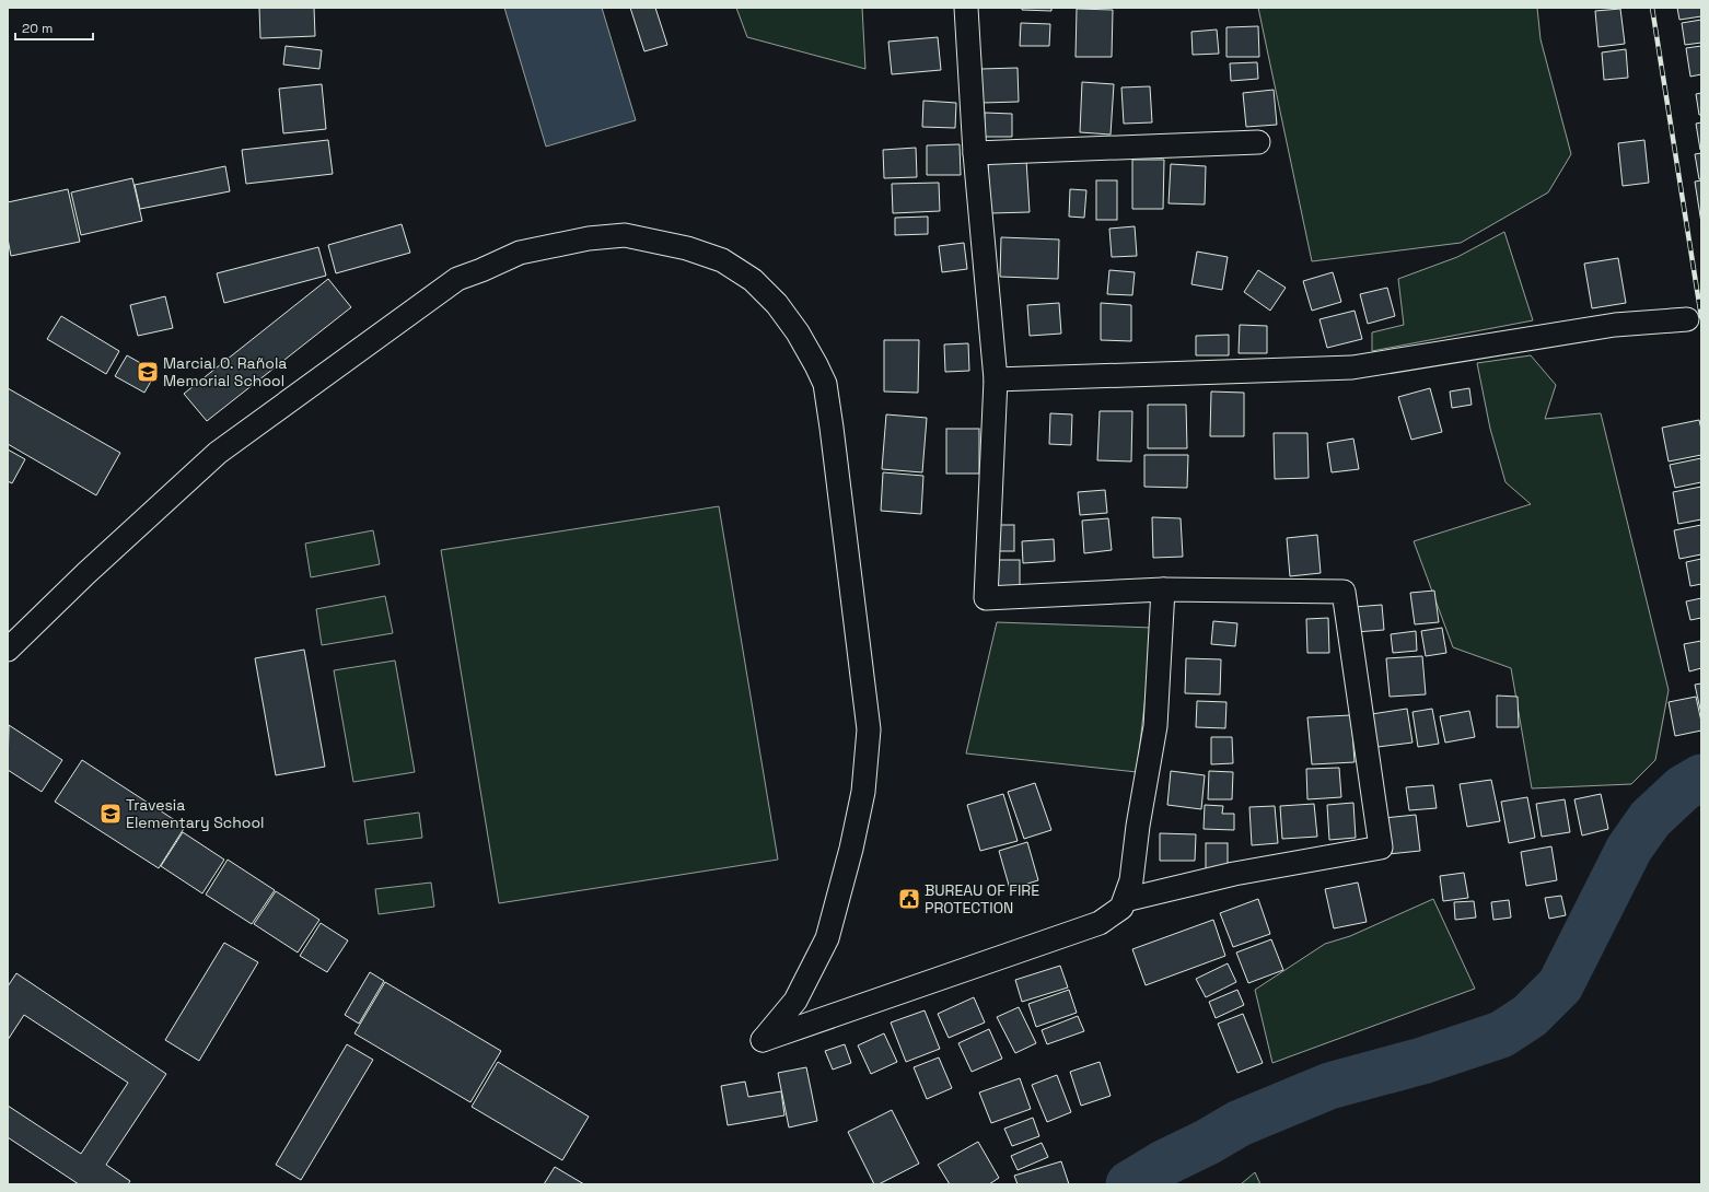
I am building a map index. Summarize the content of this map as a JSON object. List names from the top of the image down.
{
  "places": {
    "school or university": ["Marcial O. Rañola Memorial School", "Travesia Elementary School"],
    "public building": ["BUREAU OF FIRE PROTECTION"]
  },
  "scale_bar": "20 m"
}
